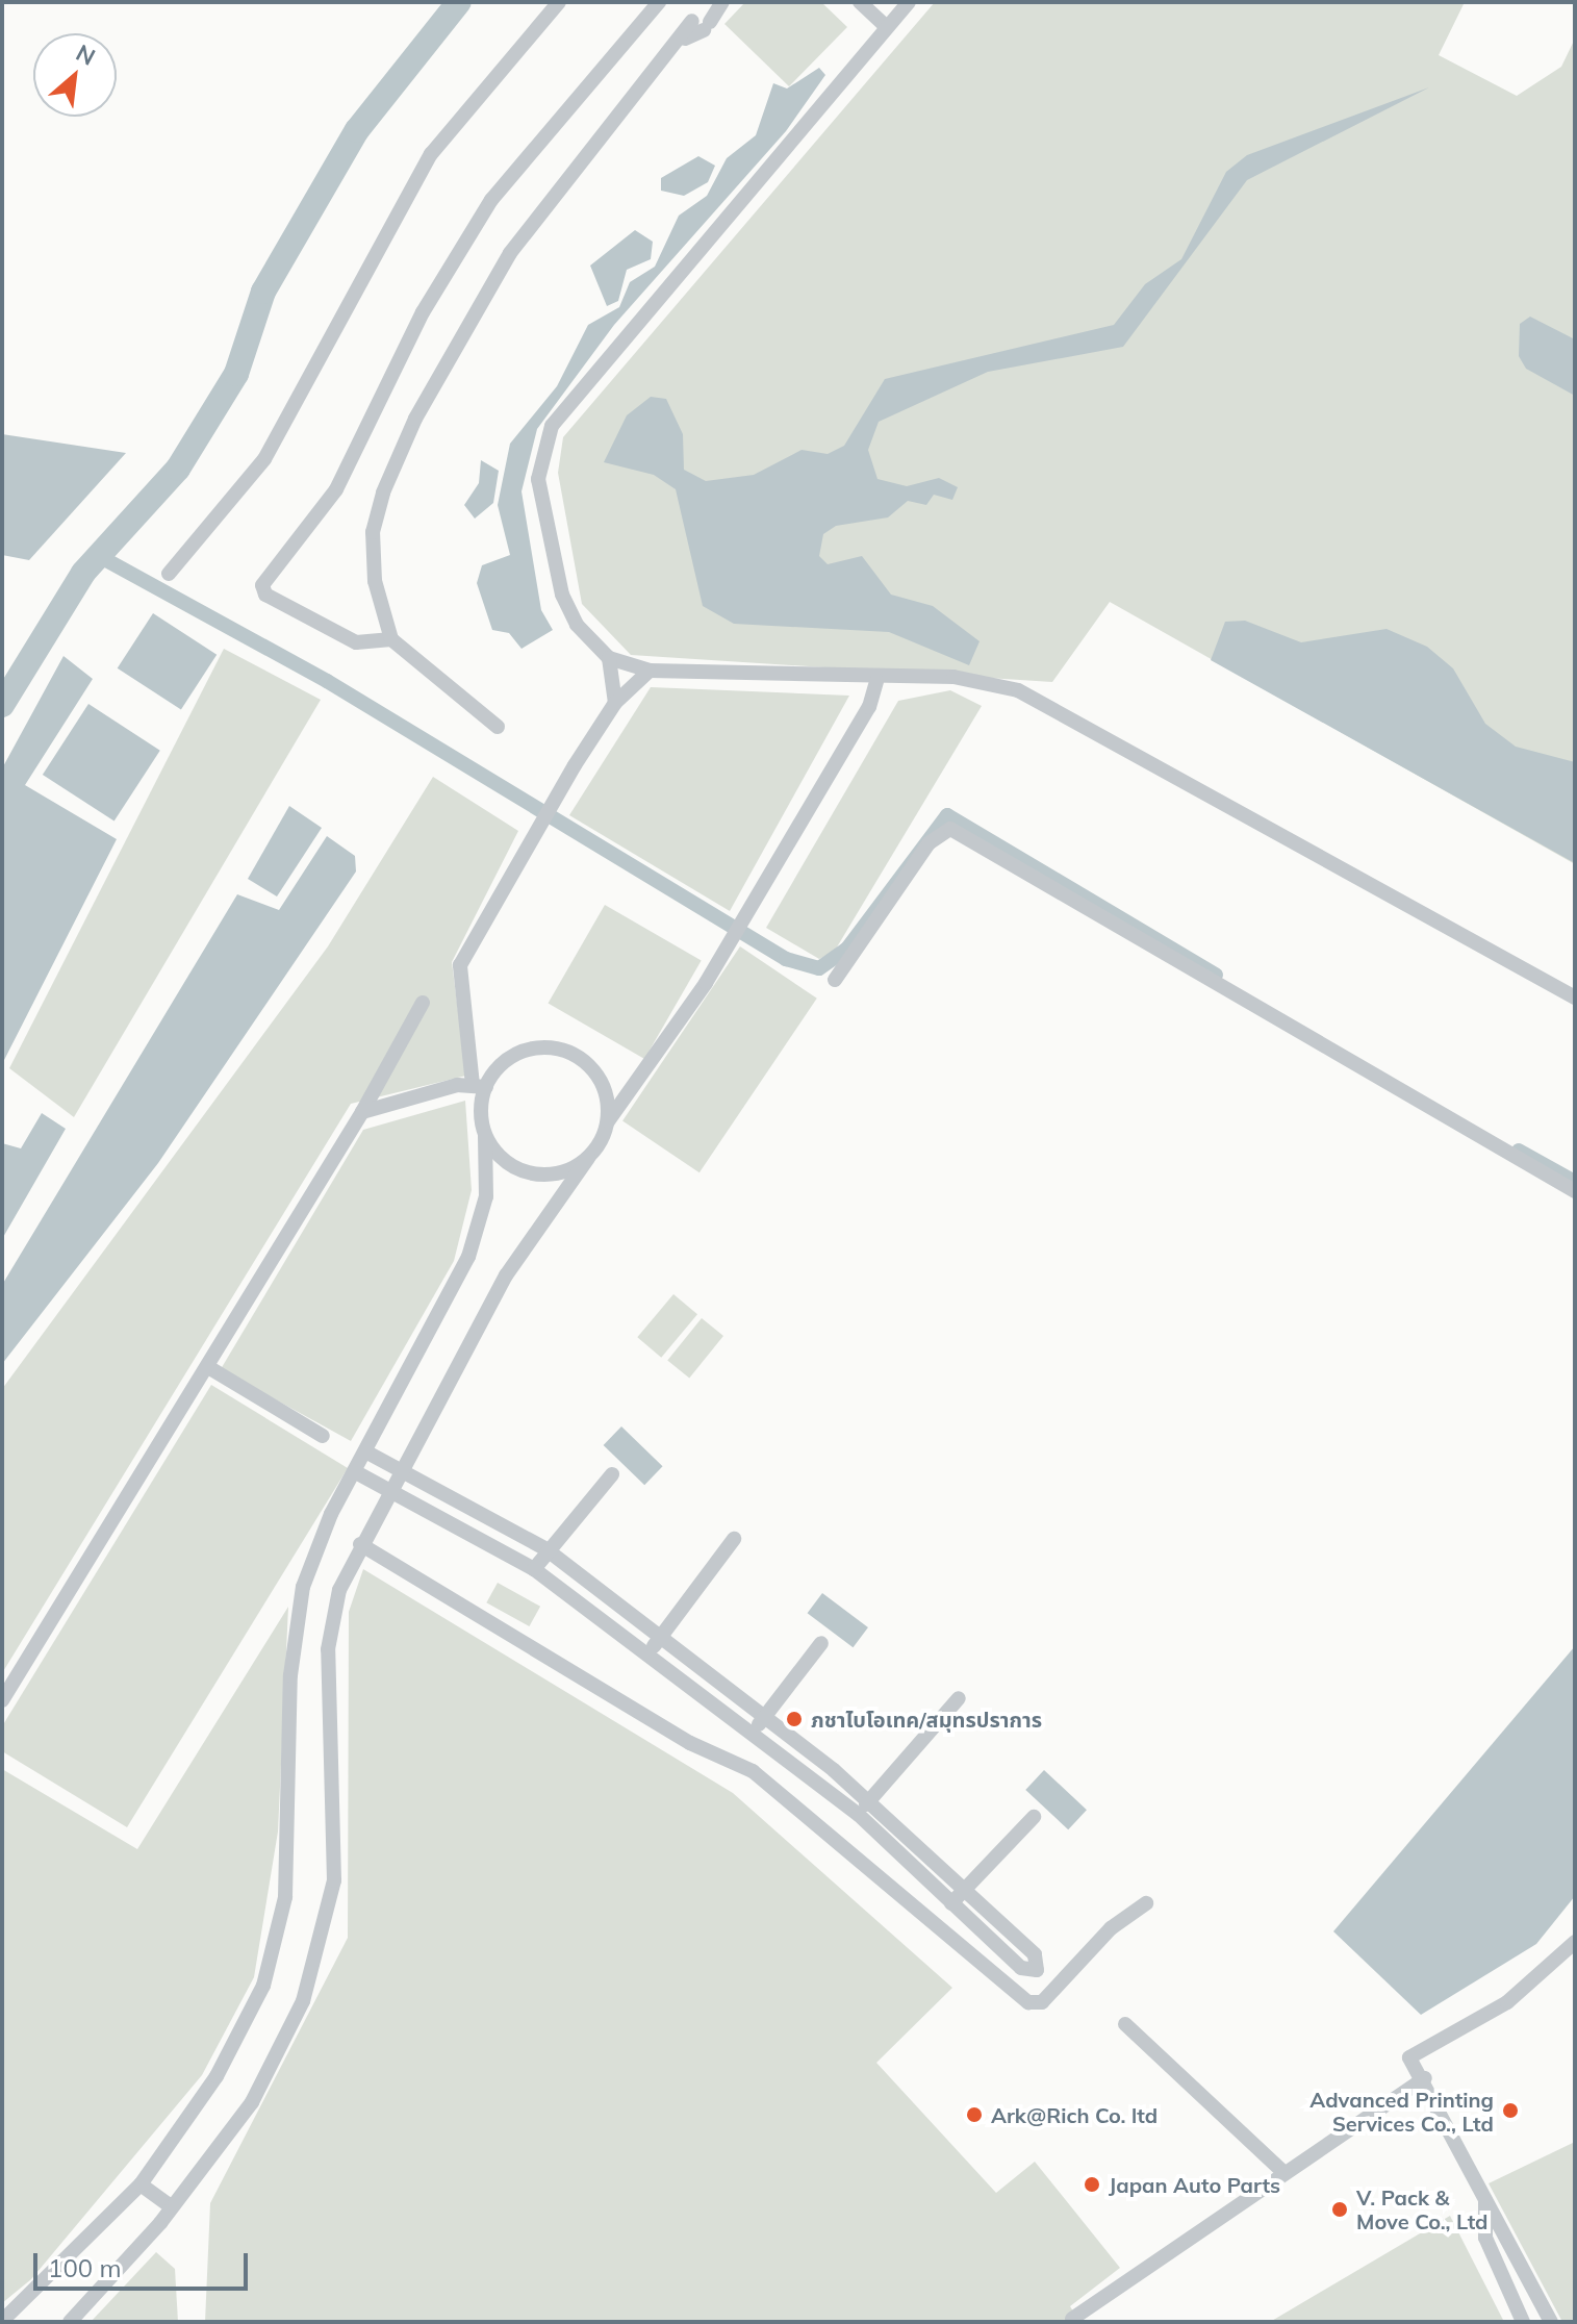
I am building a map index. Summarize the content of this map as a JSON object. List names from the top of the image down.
{
  "places": [
    "ภชาไบโอเทค/สมุทรปราการ",
    "Advanced Printing Services Co., Ltd",
    "Ark@Rich Co. ltd",
    "Japan Auto Parts",
    "V. Pack & Move Co., Ltd"
  ],
  "scale_bar": "100 m",
  "north": "top right"
}
